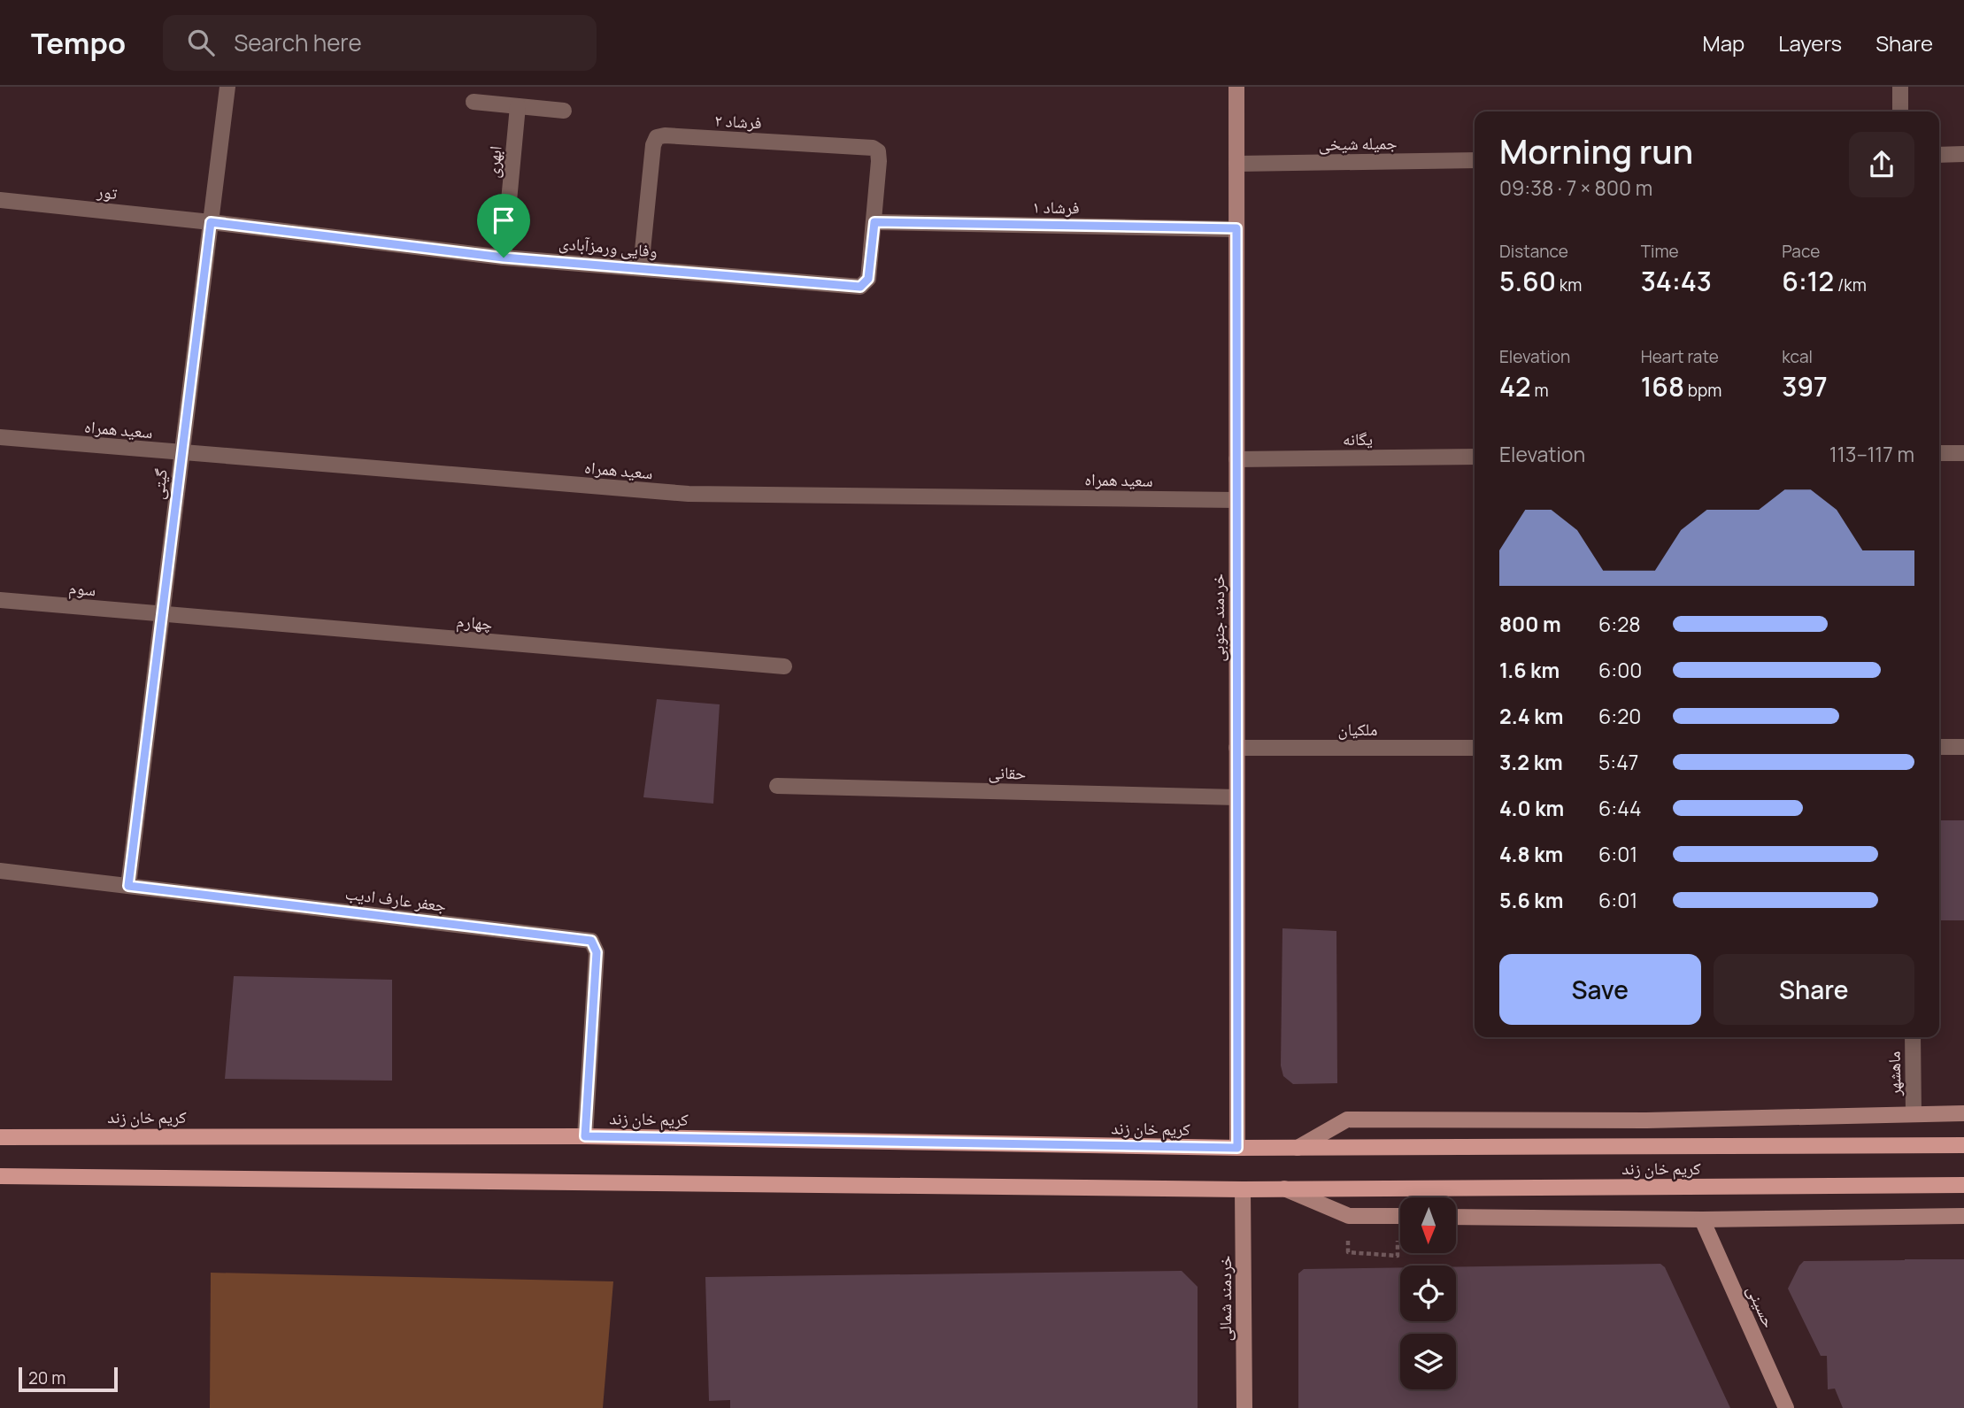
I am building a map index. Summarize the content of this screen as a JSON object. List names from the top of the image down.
{
  "streets": {
    "main road": ["کریم خان زند"],
    "street": [
      "فرشاد ۲",
      "جمیله شیخی",
      "ابهری",
      "تور",
      "فرشاد ۱",
      "وفایی ورمزآبادی",
      "سعید همراه",
      "یگانه",
      "گیتی",
      "سوم",
      "خردمند جنوبی",
      "چهارم",
      "ملکیان",
      "حقانی",
      "جعفر عارف ادیب",
      "ماهشهر",
      "خردمند شمالی",
      "حسینی"
    ]
  },
  "crossings": [
    ["فرشاد ۲", "فرشاد ۱"],
    ["فرشاد ۲", "وفایی ورمزآبادی"],
    ["جمیله شیخی", "خردمند جنوبی"],
    ["ابهری", "وفایی ورمزآبادی"],
    ["تور", "وفایی ورمزآبادی"],
    ["تور", "گیتی"],
    ["فرشاد ۱", "وفایی ورمزآبادی"],
    ["فرشاد ۱", "خردمند جنوبی"],
    ["وفایی ورمزآبادی", "گیتی"],
    ["سعید همراه", "گیتی"],
    ["سعید همراه", "خردمند جنوبی"],
    ["یگانه", "خردمند جنوبی"],
    ["گیتی", "سوم"],
    ["گیتی", "چهارم"],
    ["گیتی", "جعفر عارف ادیب"],
    ["سوم", "چهارم"],
    ["خردمند جنوبی", "ملکیان"],
    ["خردمند جنوبی", "حقانی"],
    ["خردمند جنوبی", "کریم خان زند"],
    ["جعفر عارف ادیب", "کریم خان زند"],
    ["ماهشهر", "کریم خان زند"],
    ["کریم خان زند", "خردمند شمالی"]
  ],
  "scale_bar": "20 m",
  "north": "bottom",
  "page": {
    "header": "Tempo",
    "search": "Search here",
    "nav": ["Map", "Layers", "Share"],
    "heading": ["Morning run", "09:38 · 7 × 800 m"],
    "stats": [
      ["Distance", "5.60 km"],
      ["Time", "34:43"],
      ["Pace", "6:12 /km"],
      ["Elevation", "42 m"],
      ["Heart rate", "168 bpm"],
      ["kcal", "397"]
    ],
    "chart": ["Elevation", "113–117 m"],
    "list": [
      {
        "name": "800 m",
        "note": "6:28"
      },
      {
        "name": "1.6 km",
        "note": "6:00"
      },
      {
        "name": "2.4 km",
        "note": "6:20"
      },
      {
        "name": "3.2 km",
        "note": "5:47"
      },
      {
        "name": "4.0 km",
        "note": "6:44"
      },
      {
        "name": "4.8 km",
        "note": "6:01"
      },
      {
        "name": "5.6 km",
        "note": "6:01"
      }
    ],
    "buttons": ["Save", "Share"],
    "scale": "20 m"
  }
}
